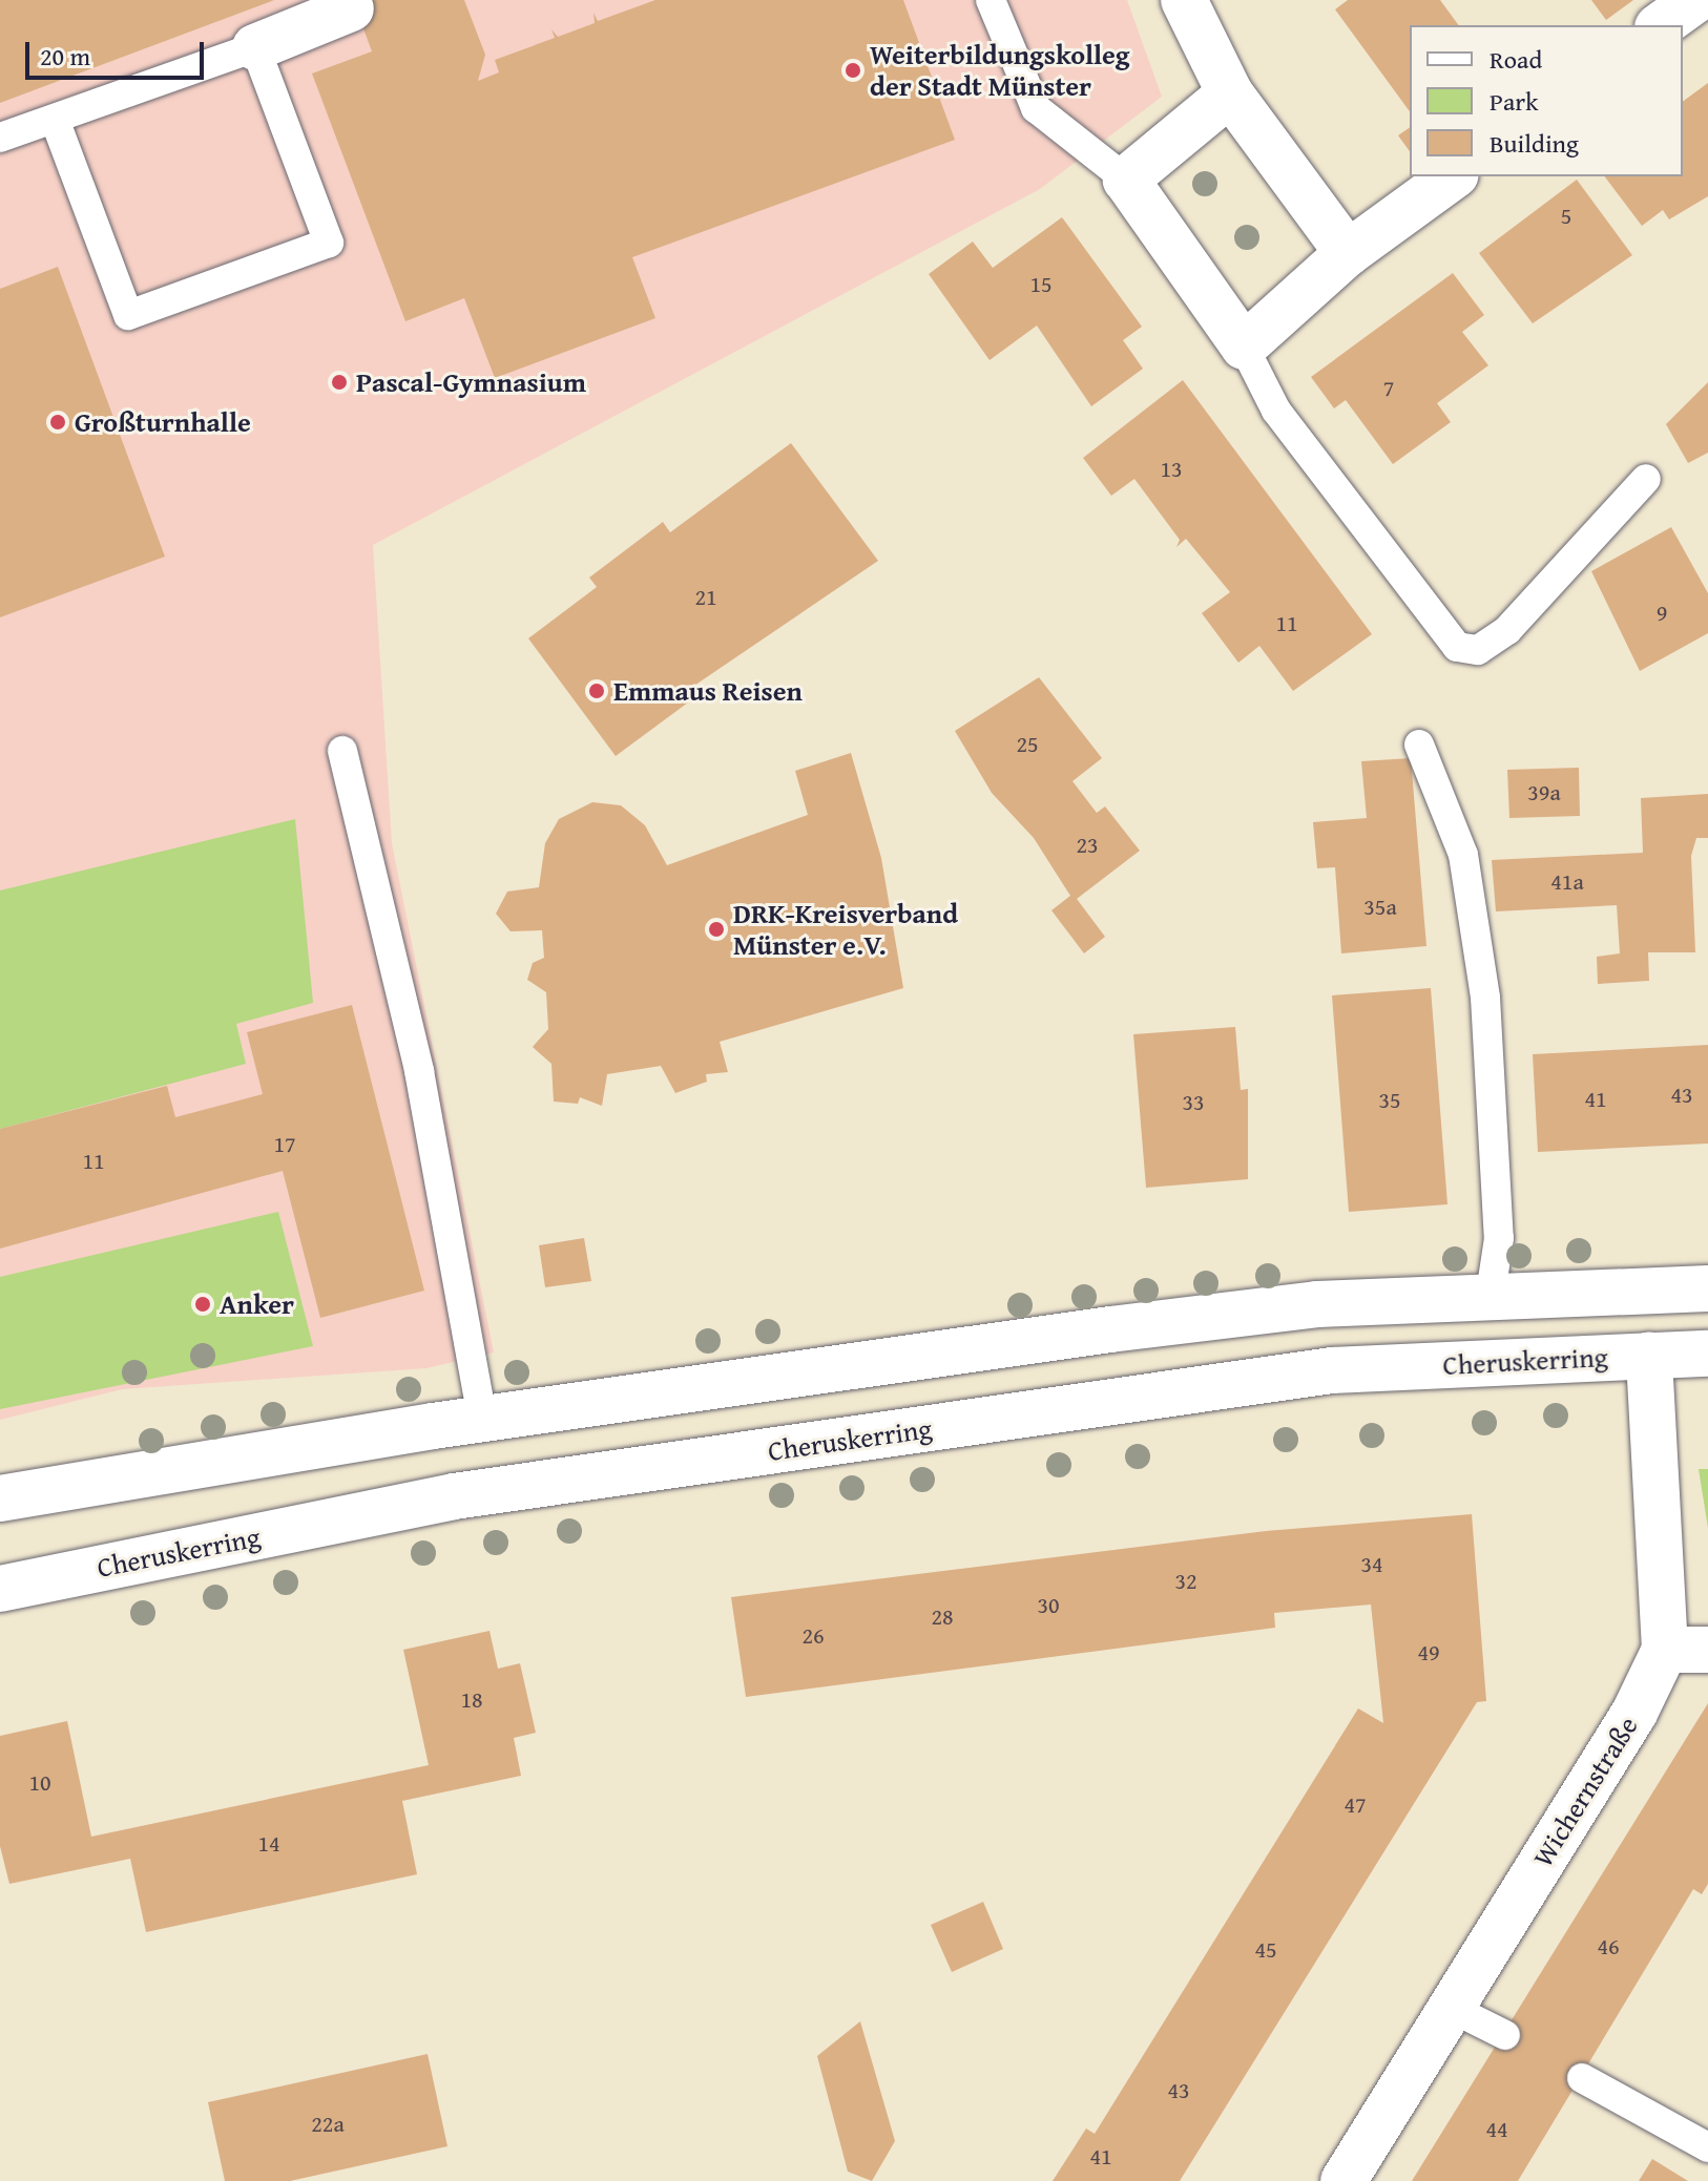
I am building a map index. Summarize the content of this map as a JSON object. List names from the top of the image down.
{
  "streets": {
    "main road": ["Cheruskerring", "Wichernstraße"]
  },
  "crossings": [
    ["Cheruskerring", "Wichernstraße"]
  ],
  "places": [
    "Weiterbildungskolleg der Stadt Münster",
    "Pascal-Gymnasium",
    "Großturnhalle",
    "Emmaus Reisen",
    "DRK-Kreisverband Münster e.V.",
    "Anker"
  ],
  "house_numbers": [
    "5",
    "15",
    "7",
    "13",
    "21",
    "9",
    "11",
    "25",
    "39a",
    "23",
    "41a",
    "35a",
    "43",
    "41",
    "35",
    "33",
    "17",
    "11",
    "34",
    "32",
    "30",
    "28",
    "26",
    "49",
    "18",
    "10",
    "47",
    "14",
    "46",
    "45",
    "43",
    "22a",
    "44",
    "41"
  ],
  "legend": ["Road", "Park", "Building"],
  "scale_bar": "20 m"
}
